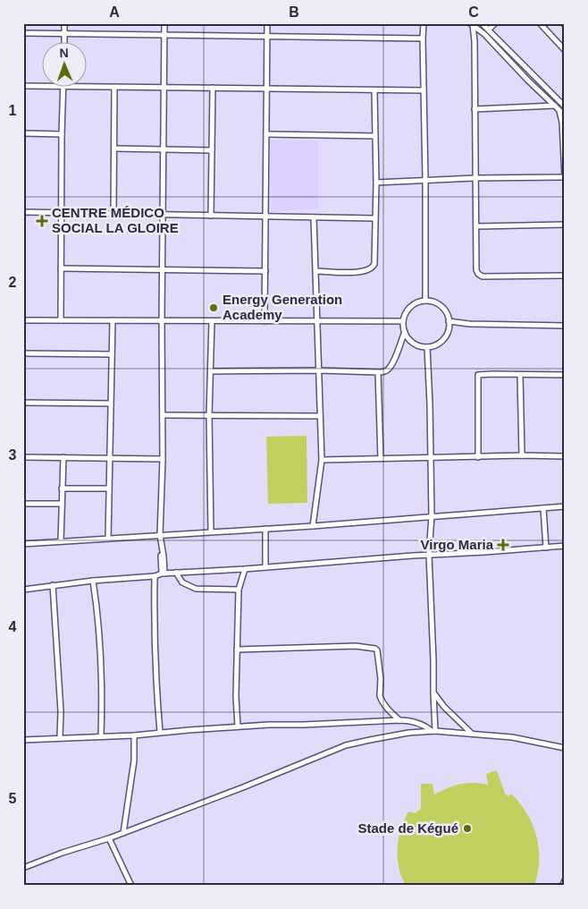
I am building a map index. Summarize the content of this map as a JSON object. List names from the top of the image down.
{
  "places": {
    "health": ["CENTRE MÉDICO SOCIAL LA GLOIRE", "Virgo Maria"],
    "other": ["Energy Generation Academy", "Stade de Kégué"]
  },
  "north": "top",
  "grid": {
    "columns": ["A", "B", "C"],
    "rows": [
      "1",
      "2",
      "3",
      "4",
      "5"
    ]
  }
}
